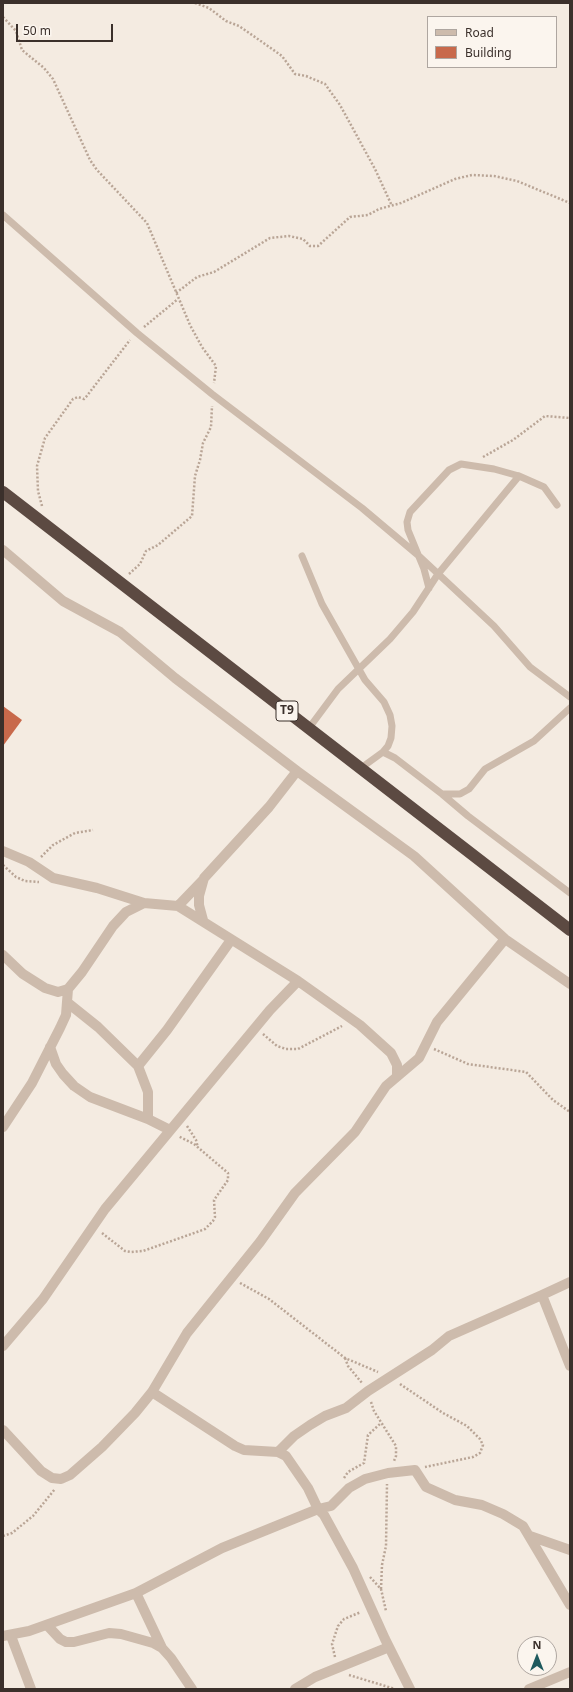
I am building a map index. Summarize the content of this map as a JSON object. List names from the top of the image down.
{
  "streets": {
    "highway": ["T9"]
  },
  "legend": ["Road", "Building"],
  "scale_bar": "50 m",
  "north": "top"
}
